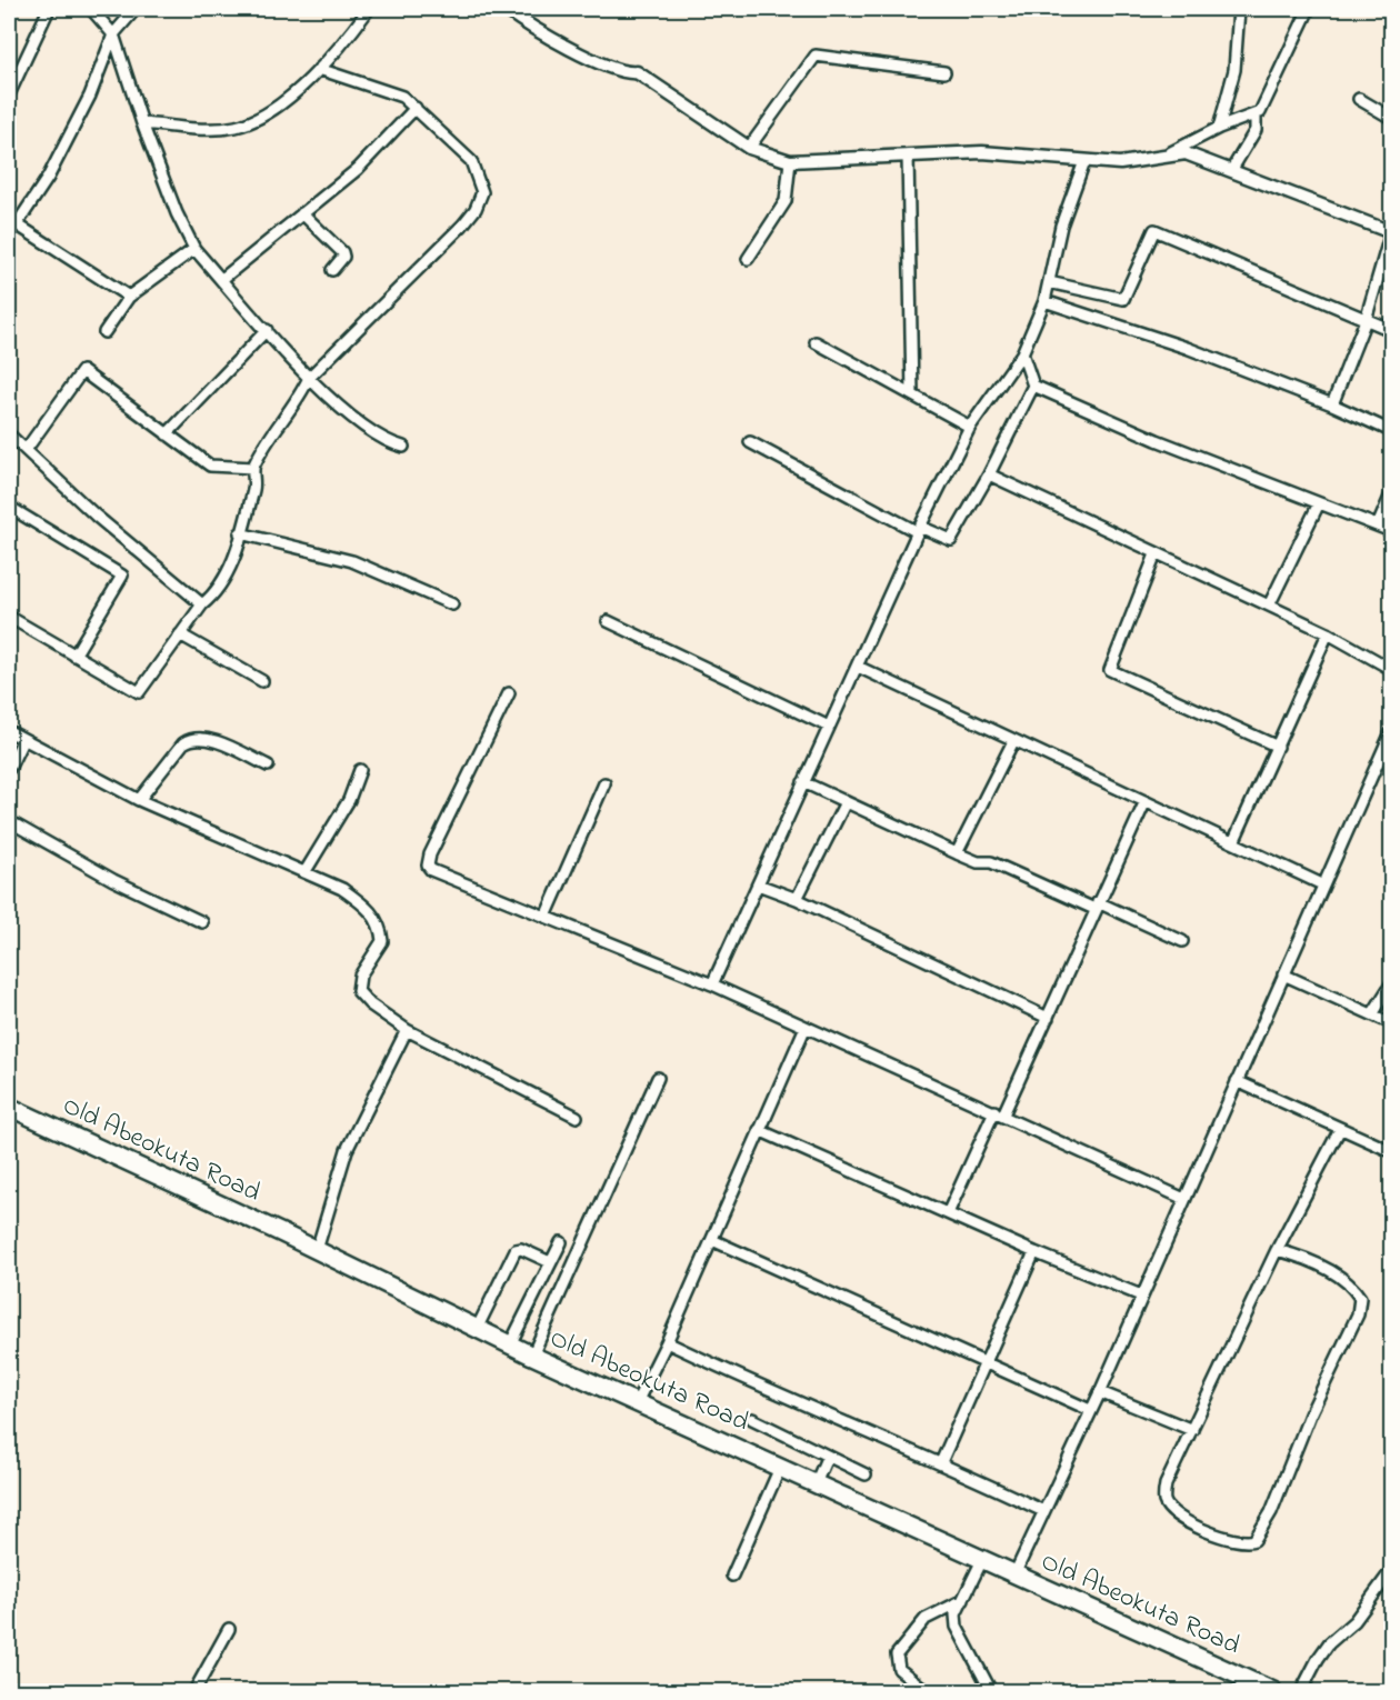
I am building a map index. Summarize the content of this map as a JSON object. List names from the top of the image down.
{
  "streets": {
    "highway": ["Old Abeokuta Road"]
  }
}
